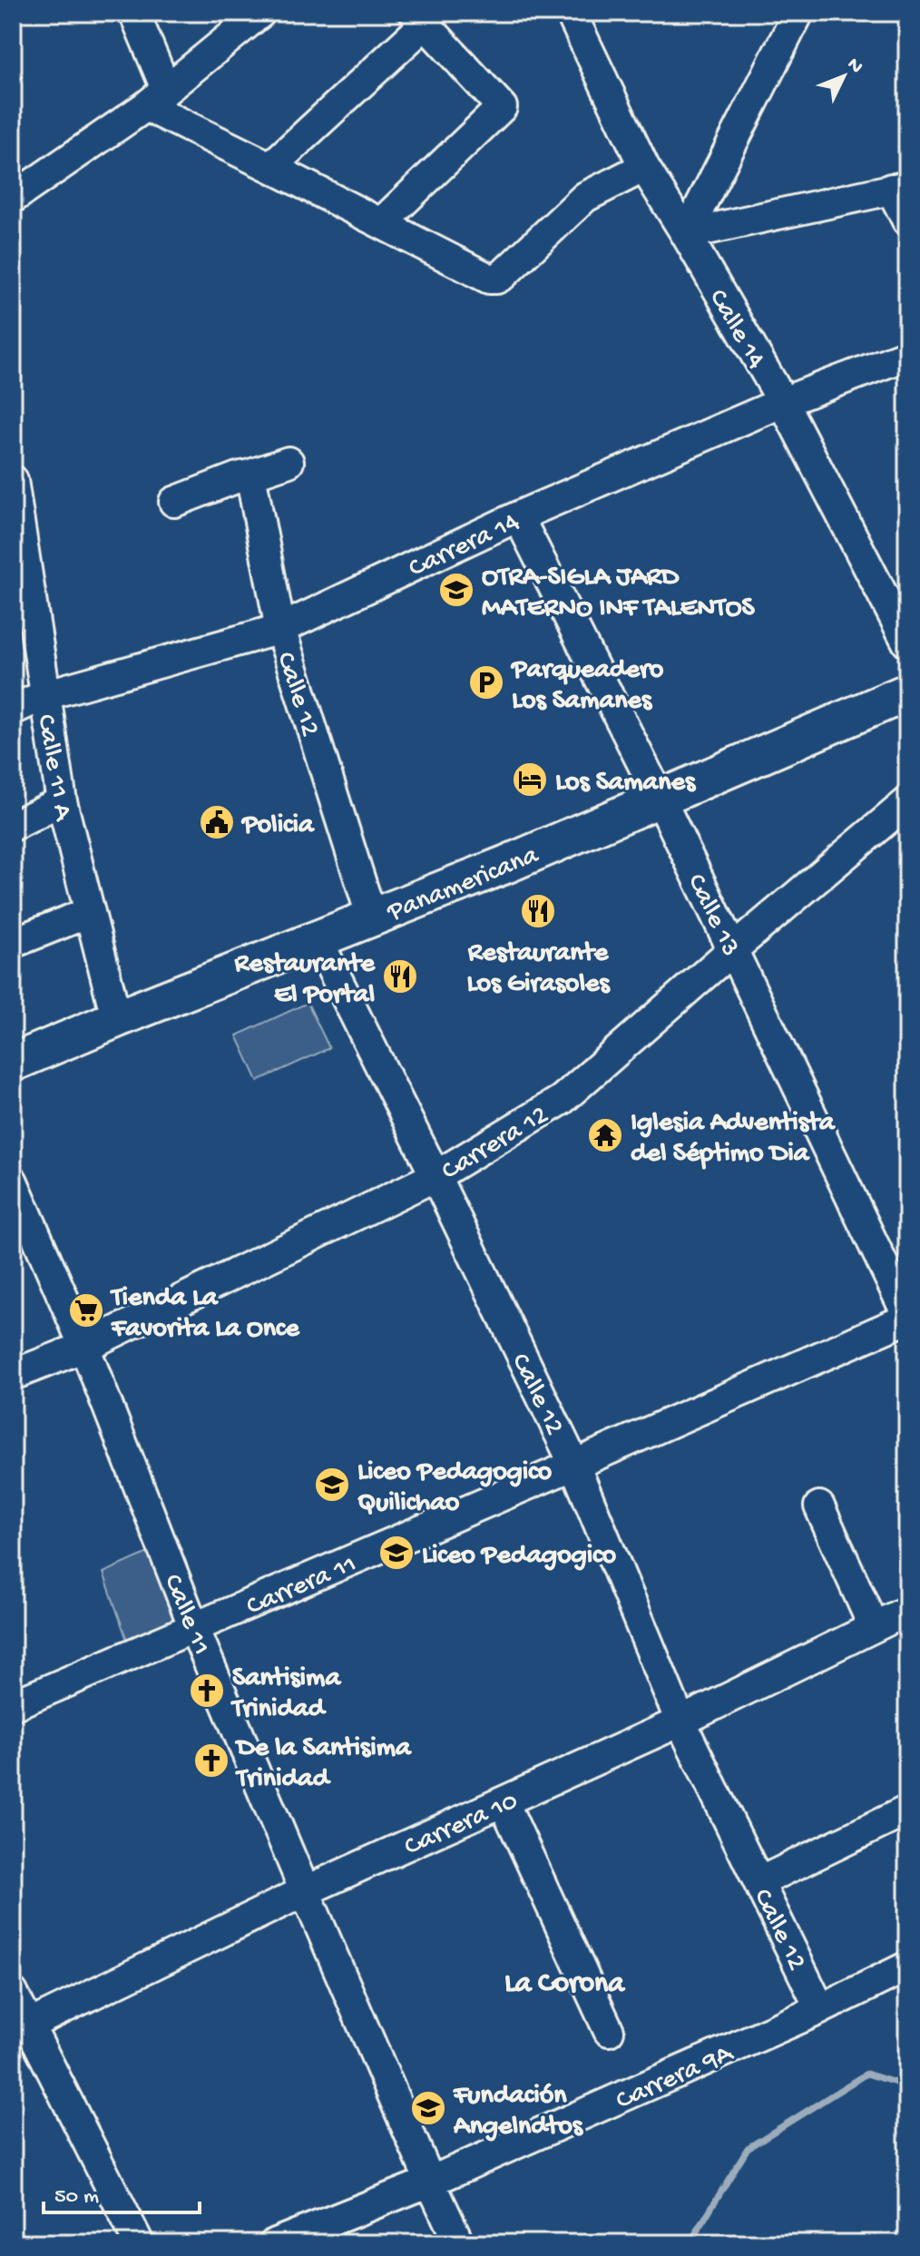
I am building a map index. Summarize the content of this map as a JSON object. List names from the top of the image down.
{
  "streets": {
    "main road": ["Panamericana"],
    "street": [
      "Calle 14",
      "Carrera 14",
      "Calle 12",
      "Calle 11 A",
      "Calle 13",
      "Carrera 12",
      "Carrera 11",
      "Calle 11",
      "Carrera 10",
      "Carrera 9A"
    ]
  },
  "crossings": [
    ["Calle 14", "Carrera 14"],
    ["Carrera 14", "Calle 12"],
    ["Carrera 14", "Calle 11 A"],
    ["Carrera 14", "Calle 13"],
    ["Calle 12", "Panamericana"],
    ["Calle 12", "Carrera 12"],
    ["Calle 12", "Carrera 11"],
    ["Calle 12", "Carrera 10"],
    ["Calle 12", "Carrera 9A"],
    ["Calle 11 A", "Panamericana"],
    ["Panamericana", "Calle 13"],
    ["Calle 13", "Carrera 12"],
    ["Calle 13", "Carrera 11"],
    ["Carrera 12", "Calle 11"],
    ["Carrera 11", "Calle 11"],
    ["Calle 11", "Carrera 10"],
    ["Calle 11", "Carrera 9A"]
  ],
  "districts": ["La Corona"],
  "places": {
    "school or university": [
      "OTRA-SIGLA JARD MATERNO INF TALENTOS",
      "Liceo Pedagogico Quilichao",
      "Liceo Pedagogico",
      "Fundación Angelndtos"
    ],
    "parking": ["Parqueadero Los Samanes"],
    "hotel": ["Los Samanes"],
    "public building": ["Policia"],
    "restaurant": ["Restaurante Los Girasoles", "Restaurante El Portal"],
    "temple": ["Iglesia Adventista del Séptimo Dia"],
    "supermarket": ["Tienda La Favorita La Once"],
    "church": ["Santisima Trinidad", "De la Santisima Trinidad"]
  },
  "scale_bar": "50 m",
  "north": "top right"
}
